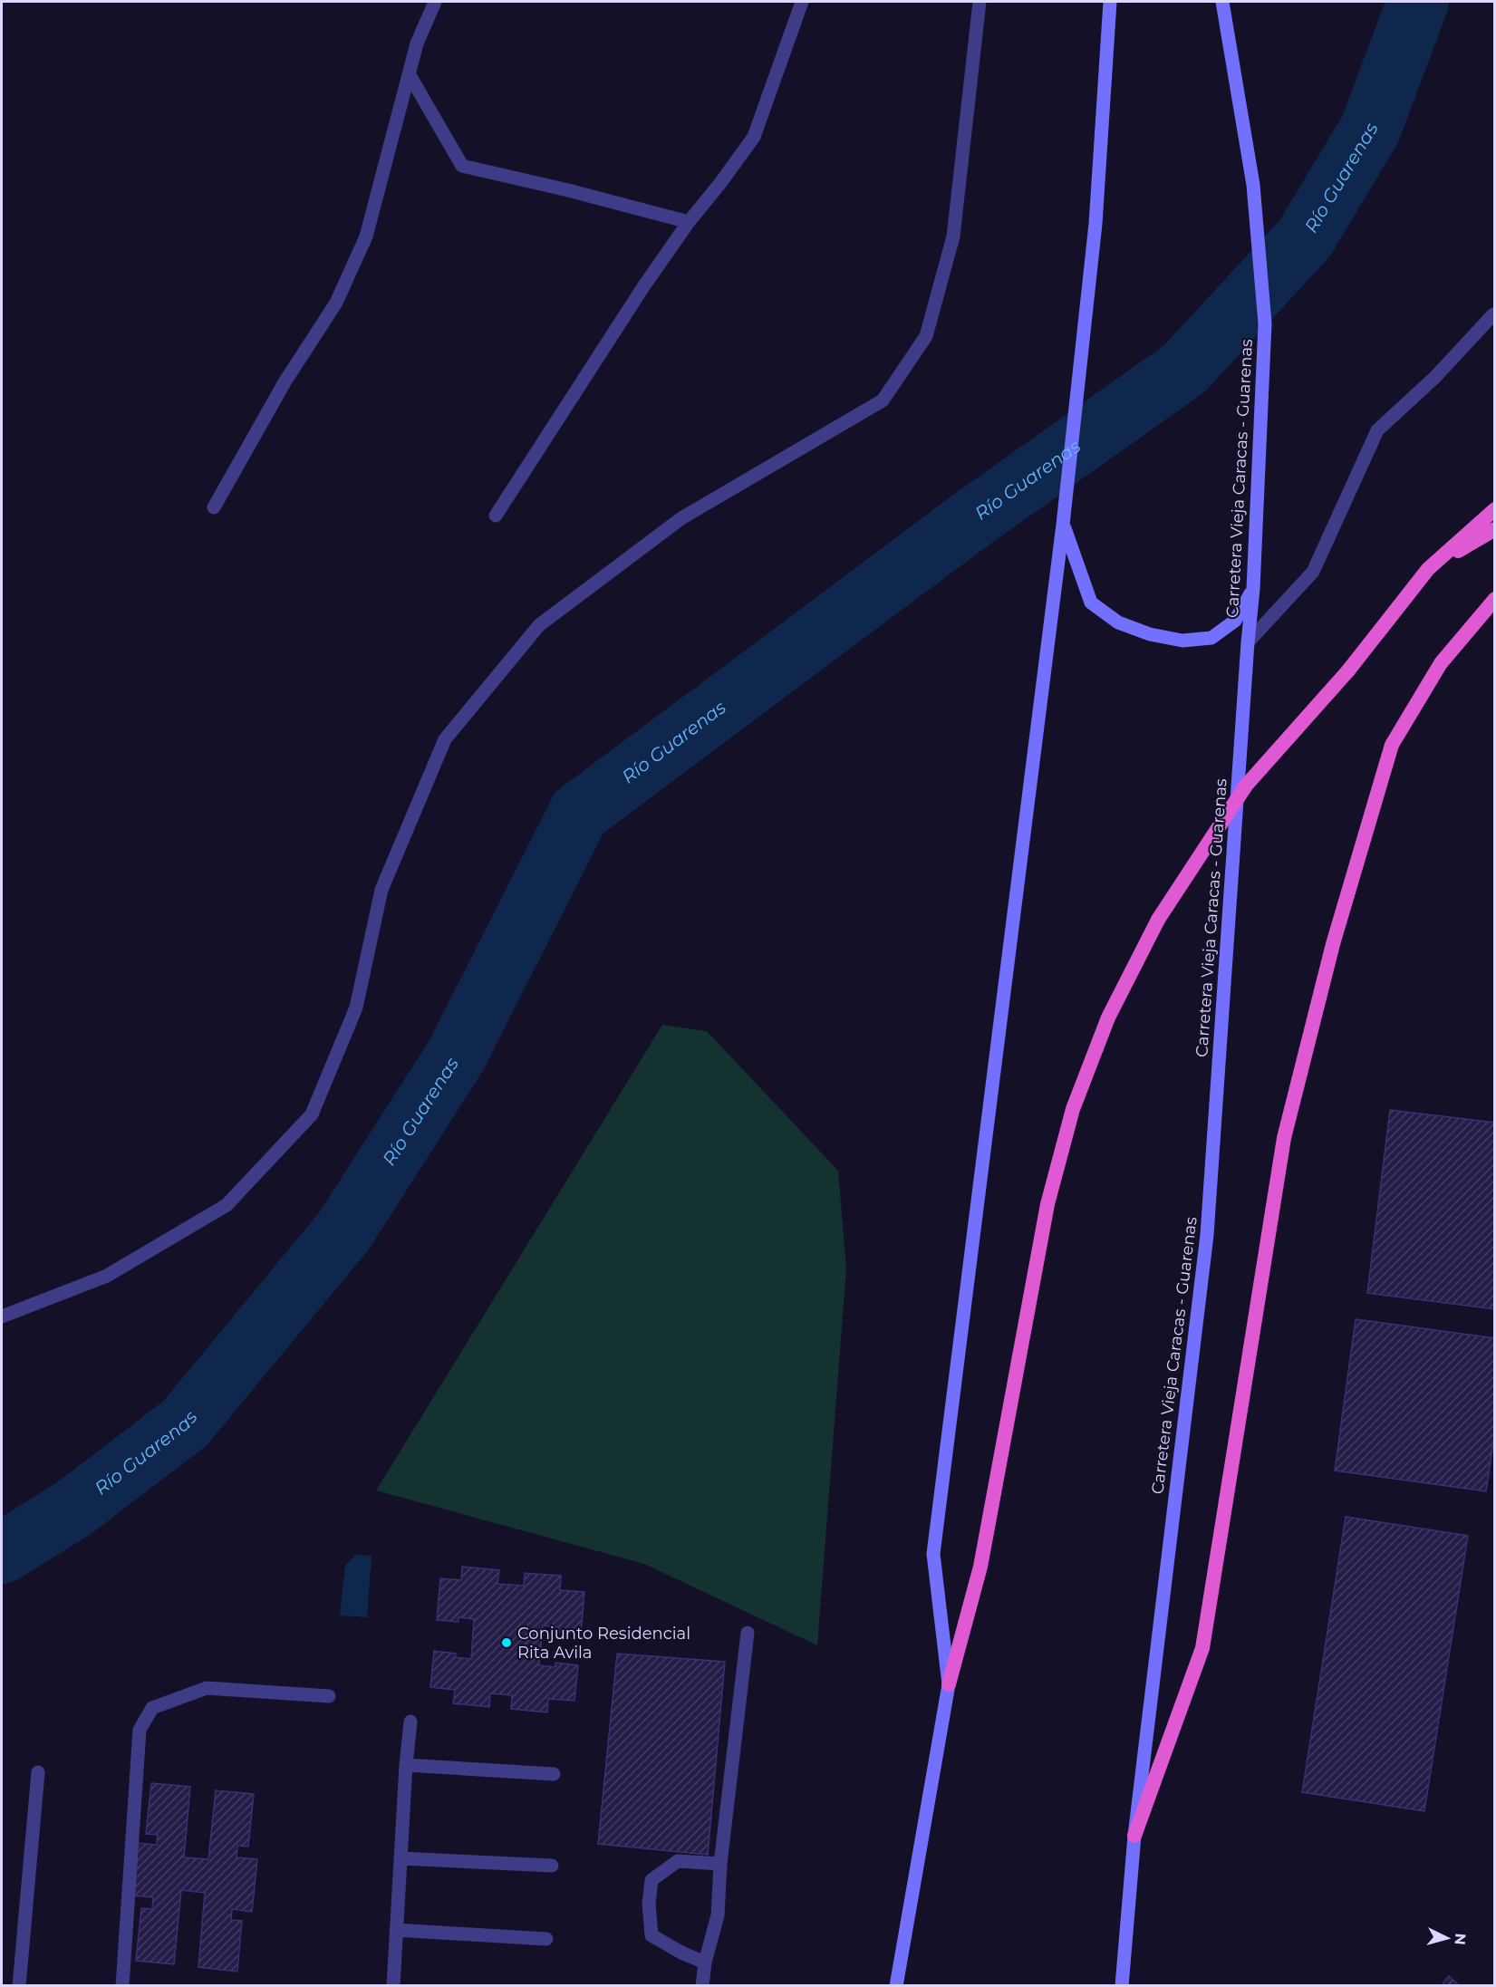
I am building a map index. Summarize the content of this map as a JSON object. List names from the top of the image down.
{
  "streets": {
    "main road": ["Carretera Vieja Caracas - Guarenas"]
  },
  "water": ["Río Guarenas"],
  "places": ["Conjunto Residencial Rita Avila"],
  "north": "right"
}
